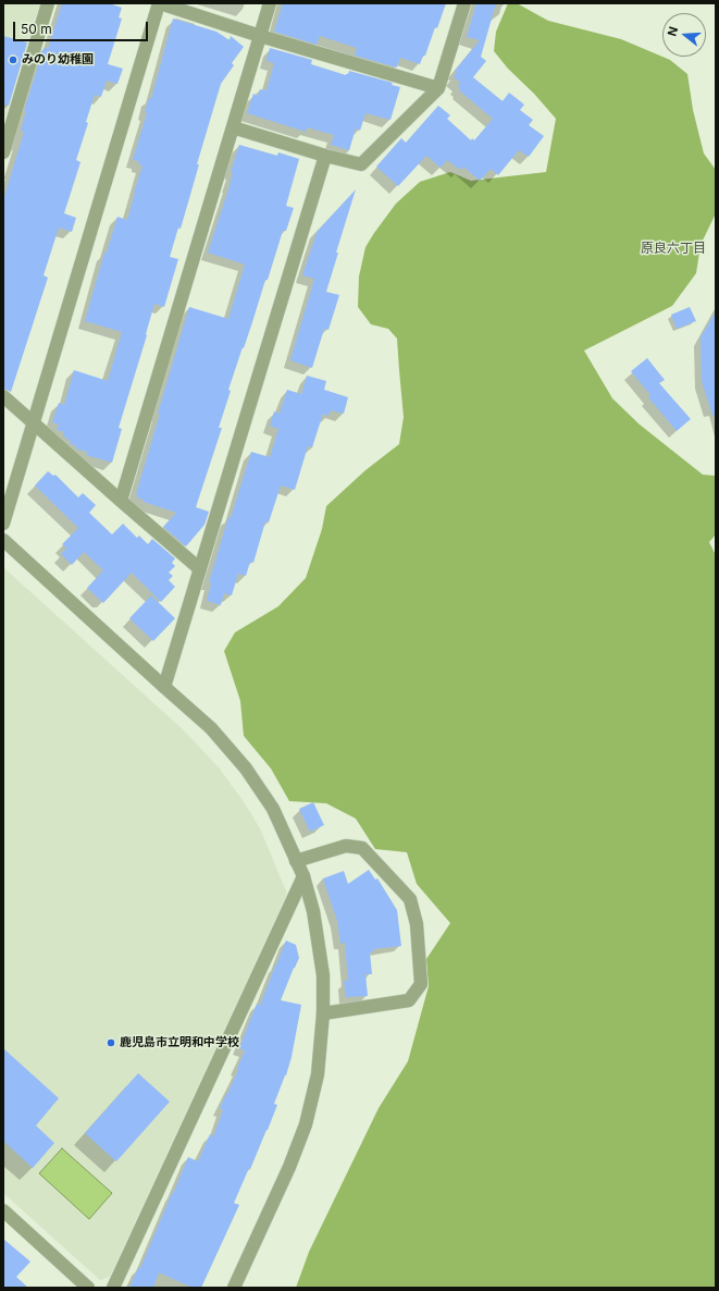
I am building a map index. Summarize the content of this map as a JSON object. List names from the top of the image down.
{
  "districts": ["原良六丁目"],
  "places": ["みのり幼稚園", "鹿児島市立明和中学校"],
  "scale_bar": "50 m",
  "north": "left"
}
